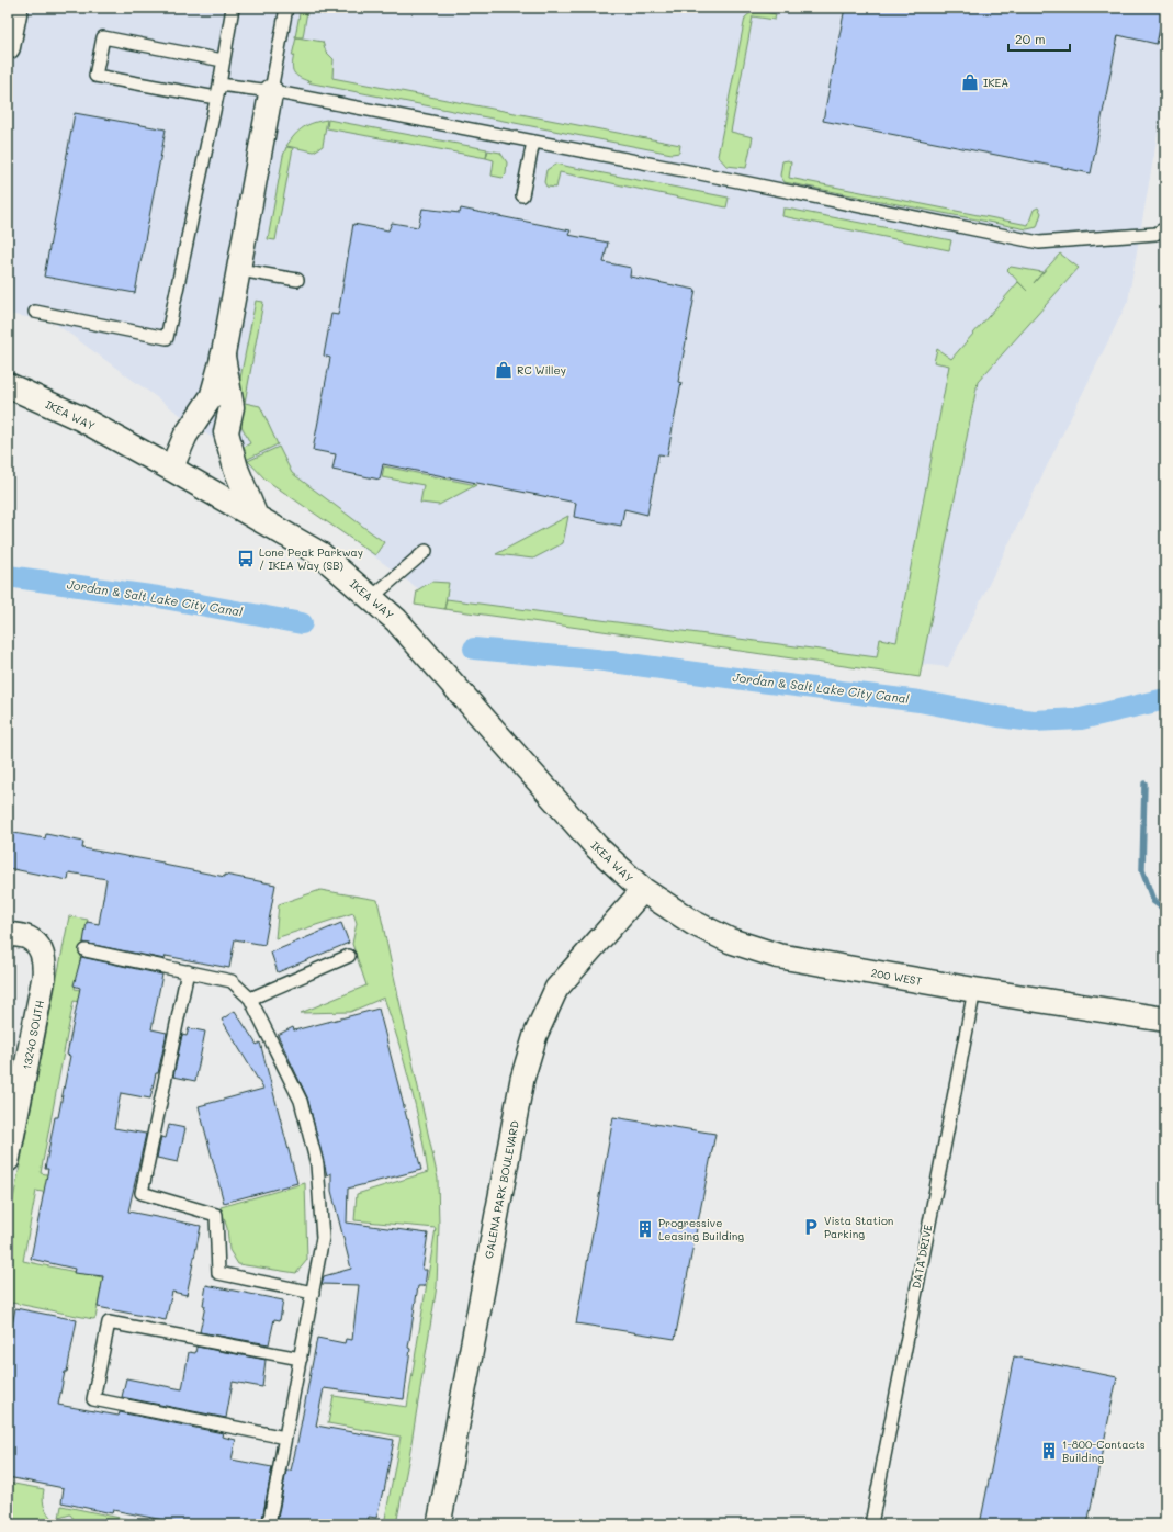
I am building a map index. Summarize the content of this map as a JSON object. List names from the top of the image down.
{
  "streets": {
    "main road": ["IKEA WAY", "200 WEST"],
    "street": ["13240 SOUTH", "GALENA PARK BOULEVARD"],
    "lane": ["DATA DRIVE"]
  },
  "crossings": [
    ["IKEA WAY", "200 WEST"],
    ["IKEA WAY", "GALENA PARK BOULEVARD"],
    ["200 WEST", "GALENA PARK BOULEVARD"],
    ["200 WEST", "DATA DRIVE"]
  ],
  "water": ["Jordan & Salt Lake City Canal"],
  "places": {
    "shop": ["IKEA", "RC Willey"],
    "bus stop": ["Lone Peak Parkway / IKEA Way (SB)"],
    "parking": ["Vista Station Parking"],
    "building": ["Progressive Leasing Building", "1-800-Contacts Building"]
  },
  "scale_bar": "20 m"
}
